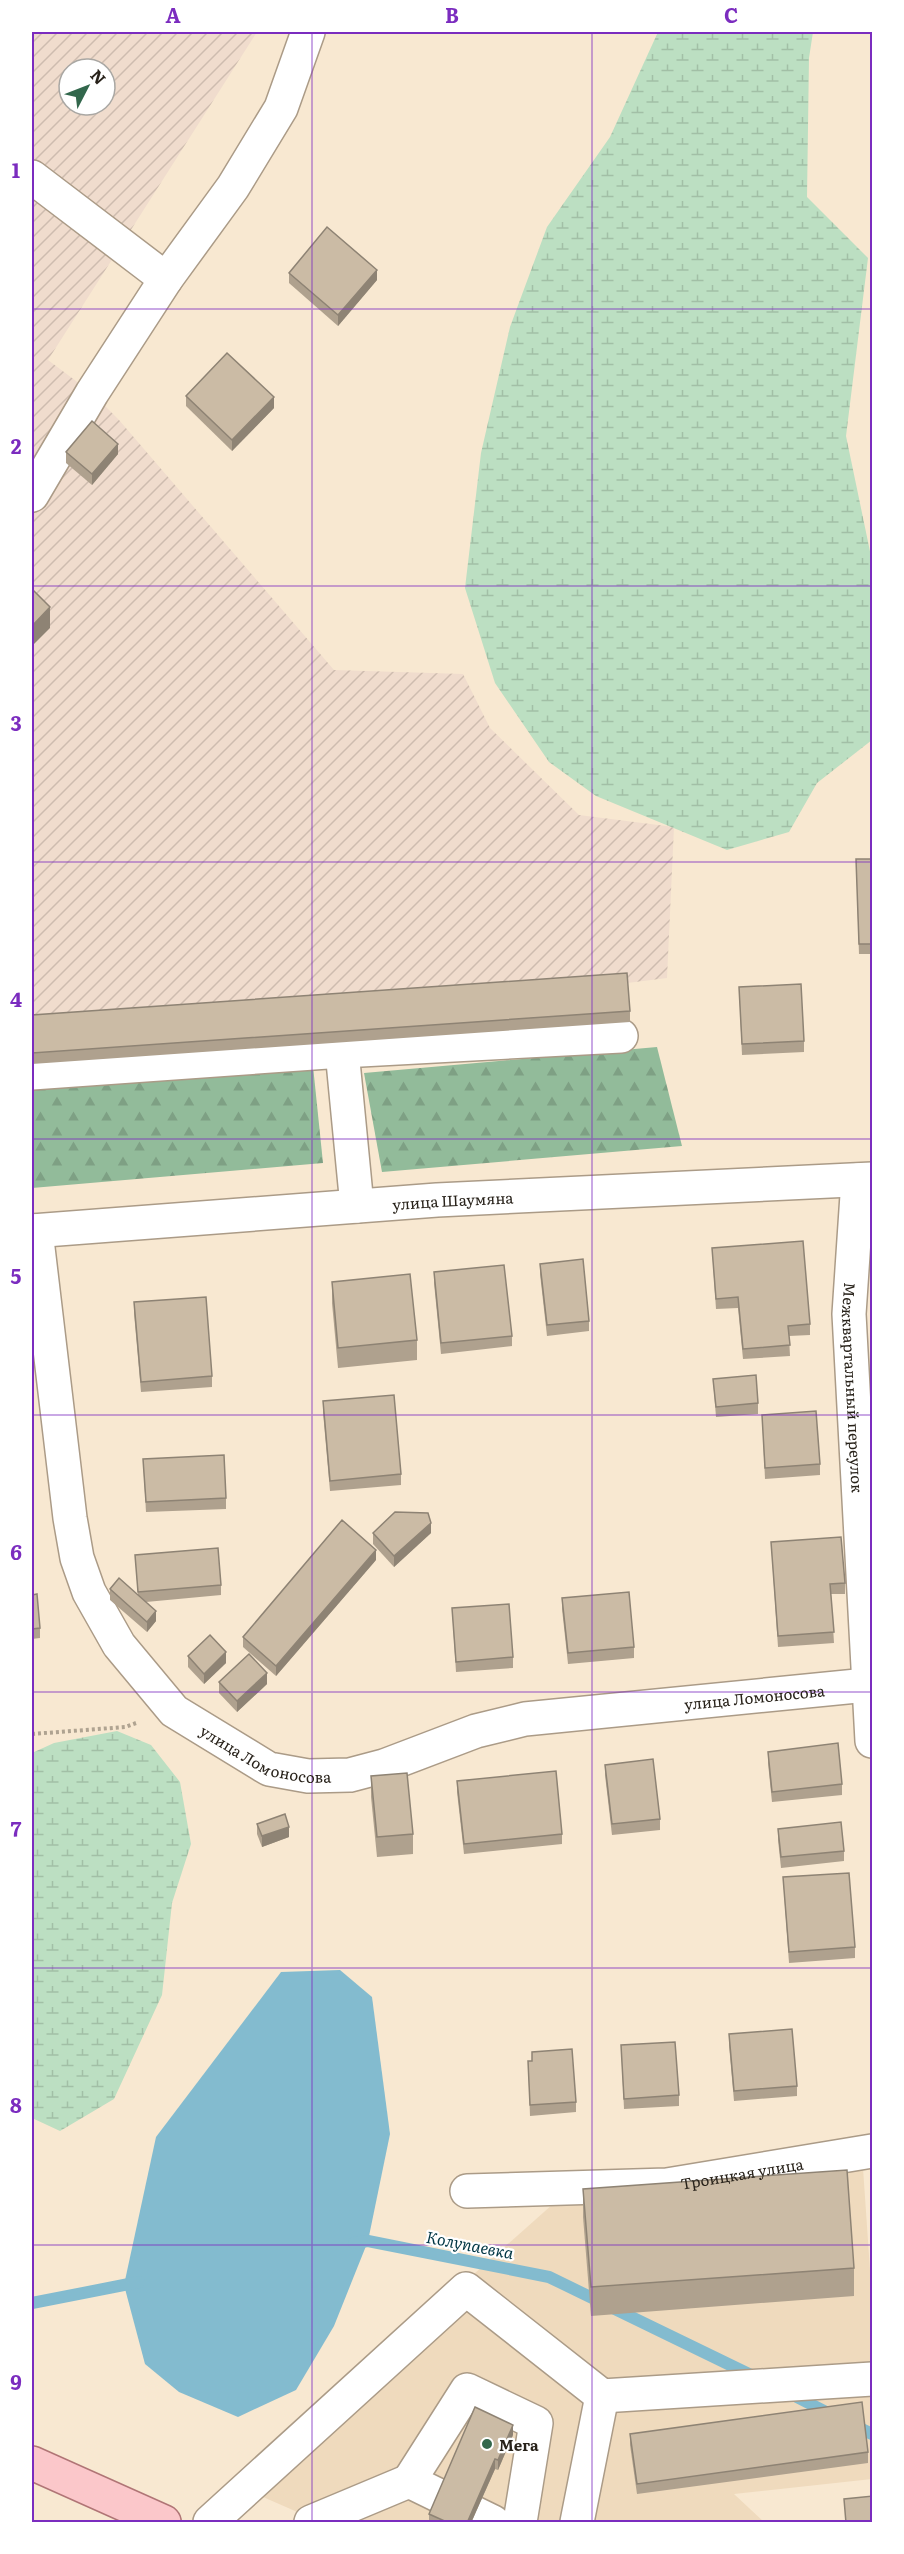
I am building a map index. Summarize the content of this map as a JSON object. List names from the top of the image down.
{
  "streets": {
    "street": [
      "улица Шаумяна",
      "Межквартальный переулок",
      "улица Ломоносова",
      "Троицкая улица"
    ]
  },
  "crossings": [
    ["улица Шаумяна", "Межквартальный переулок"],
    ["улица Шаумяна", "улица Ломоносова"],
    ["Межквартальный переулок", "улица Ломоносова"]
  ],
  "water": ["Колупаевка"],
  "places": ["Мега"],
  "north": "top right",
  "grid": {
    "columns": ["A", "B", "C"],
    "rows": [
      "1",
      "2",
      "3",
      "4",
      "5",
      "6",
      "7",
      "8",
      "9"
    ]
  }
}
